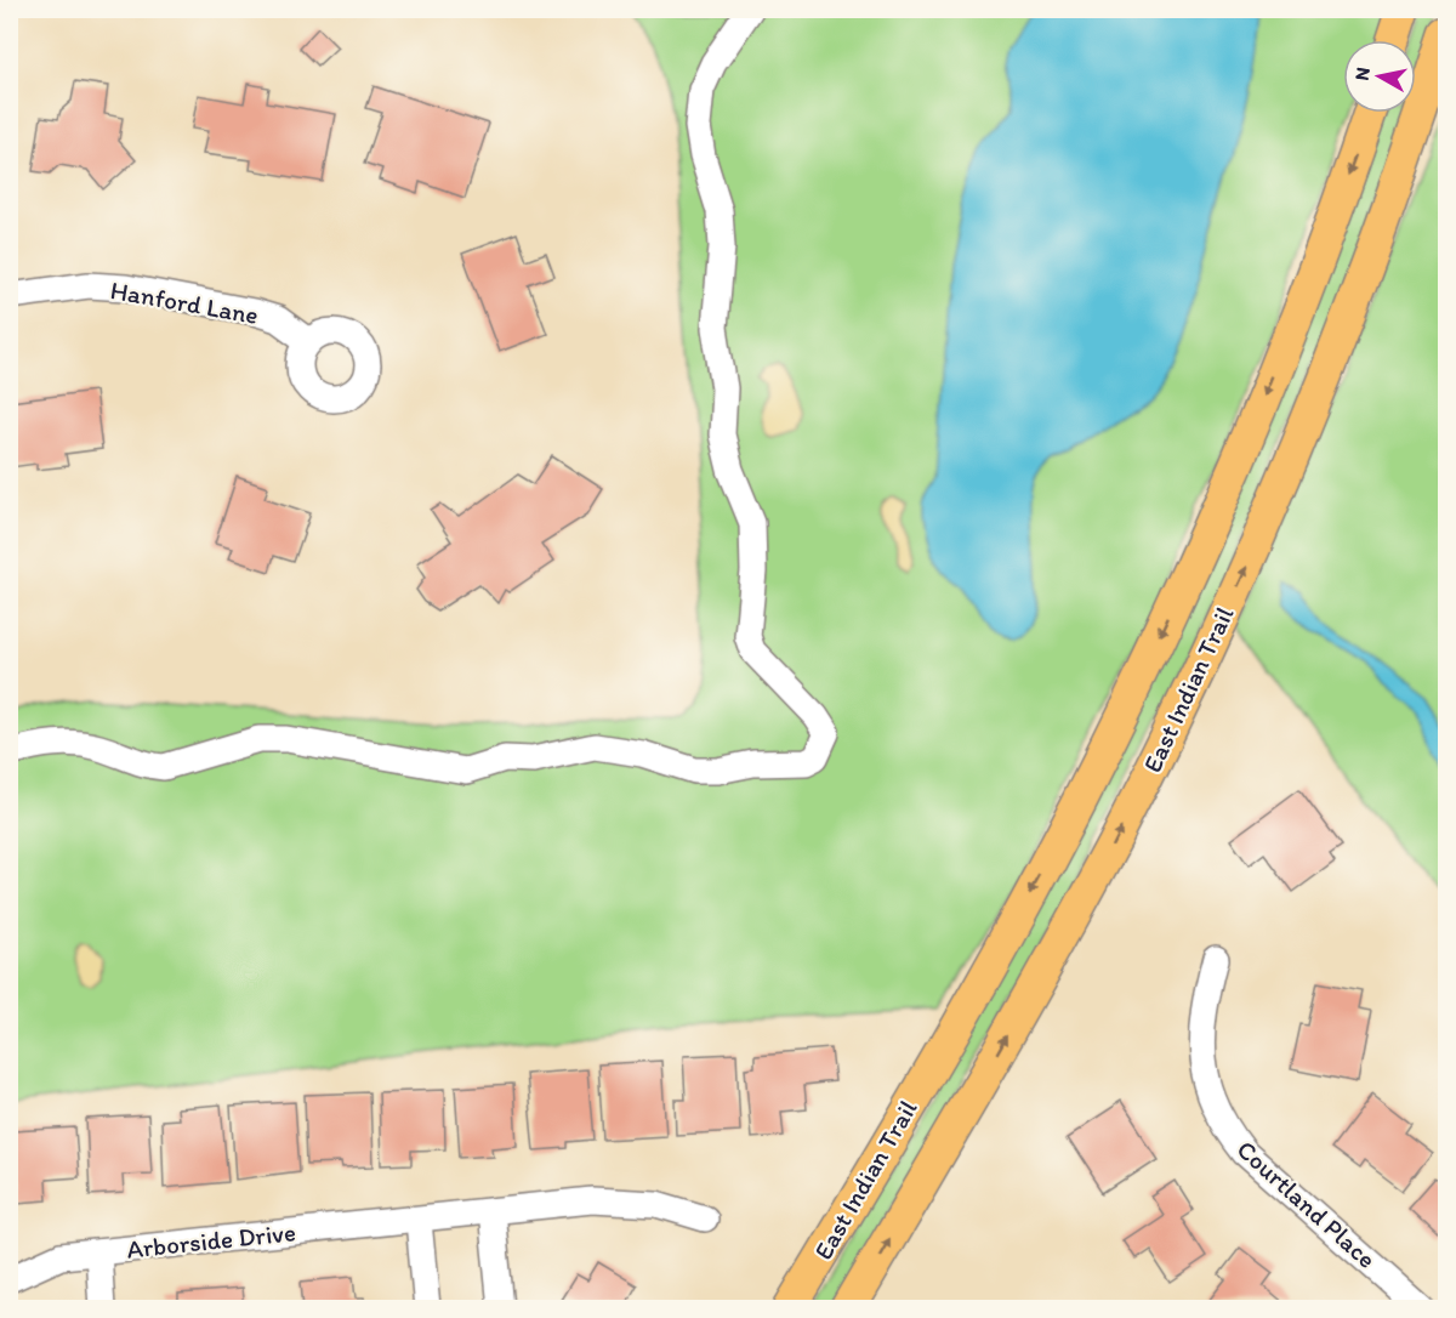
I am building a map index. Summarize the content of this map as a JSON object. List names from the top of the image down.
{
  "streets": {
    "main road": ["East Indian Trail"],
    "street": ["Hanford Lane", "Courtland Place", "Arborside Drive"]
  },
  "north": "left"
}
